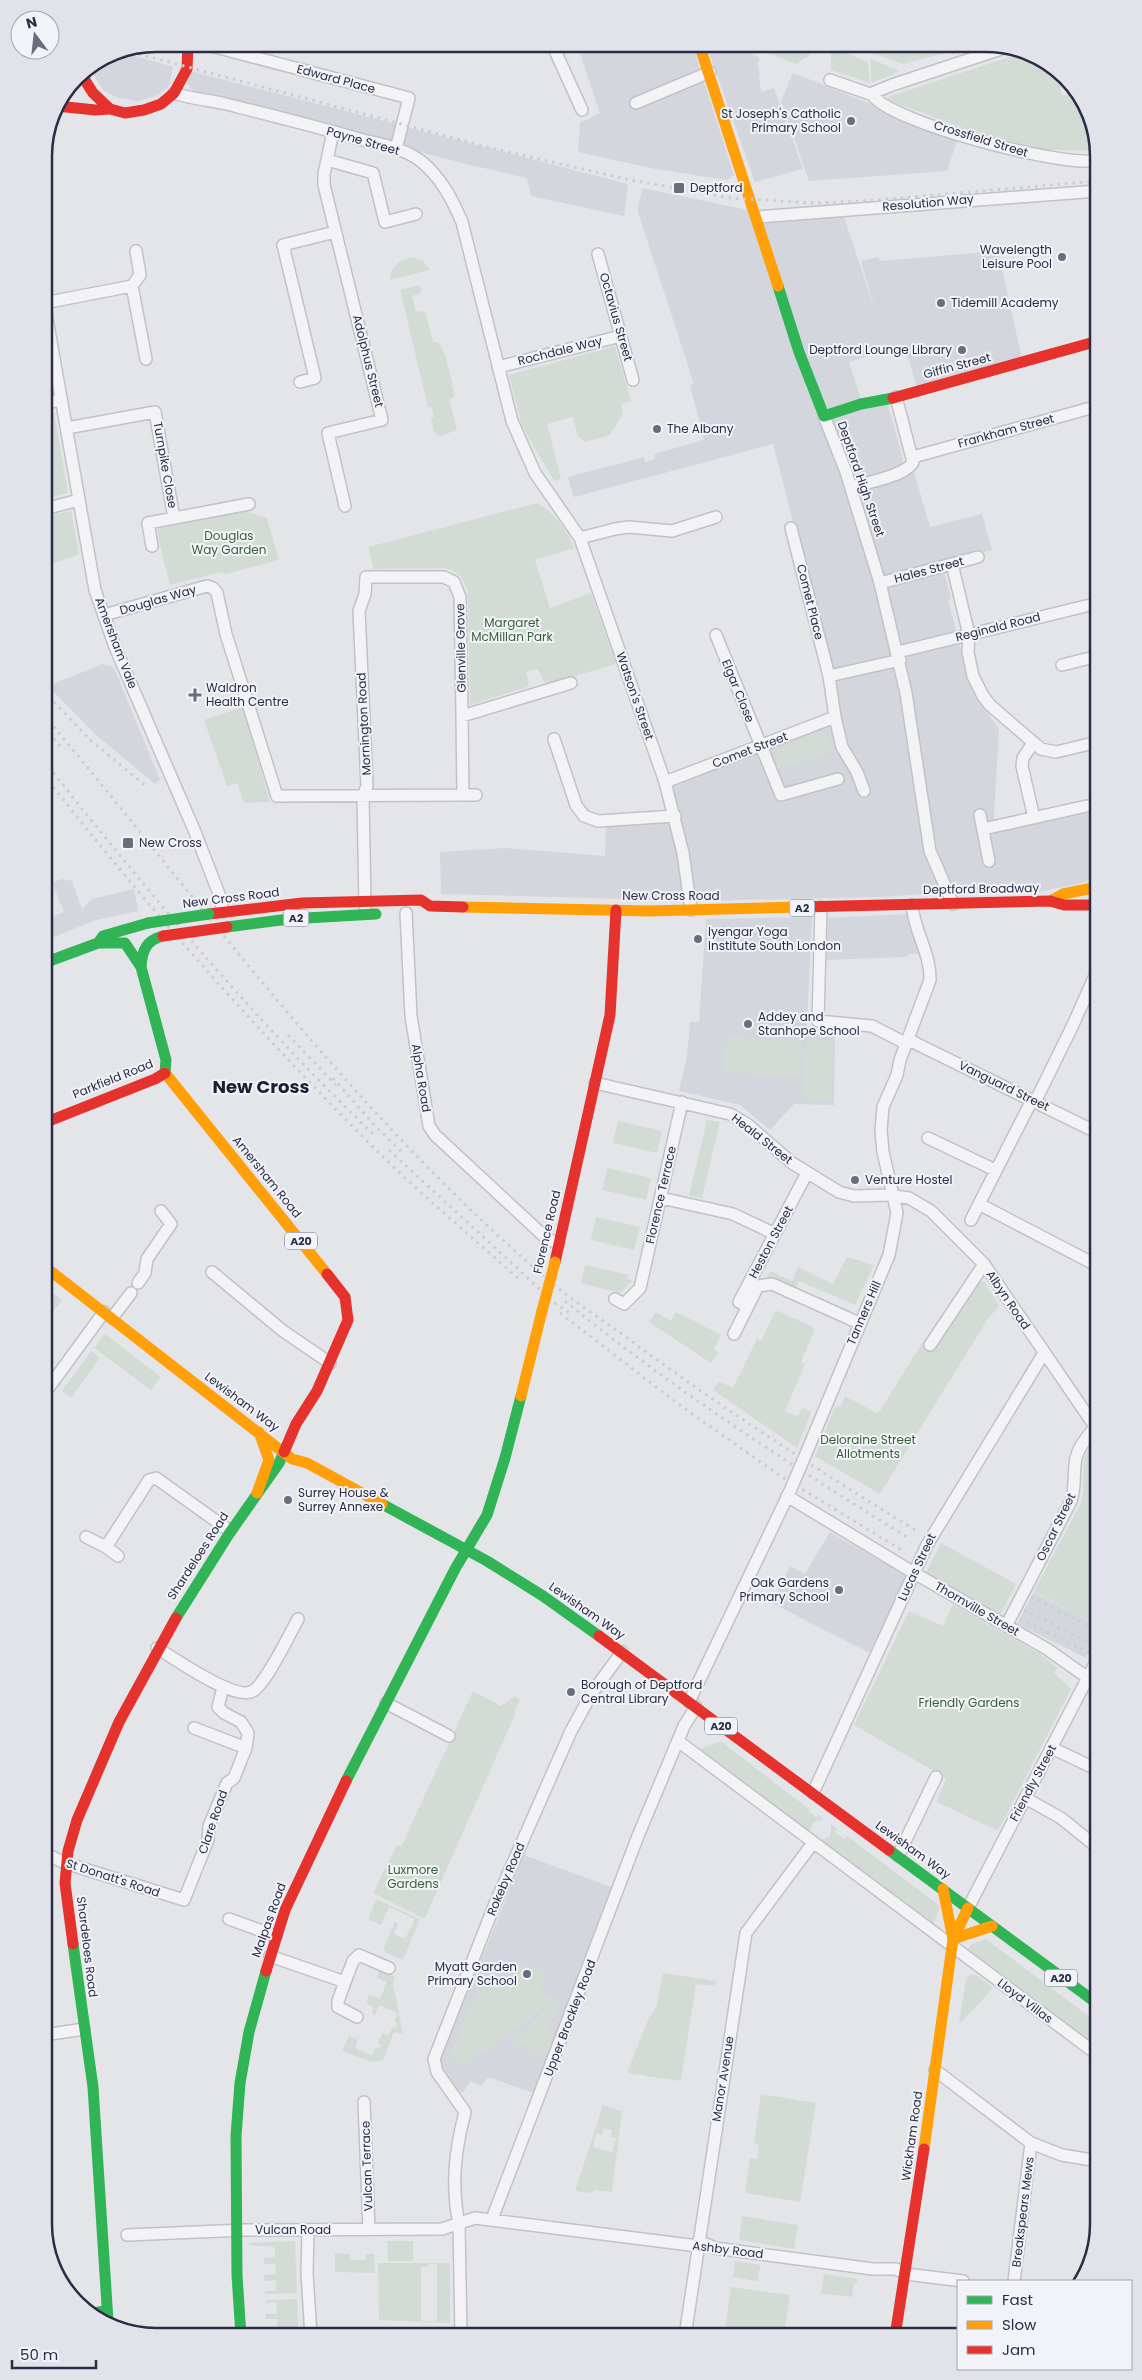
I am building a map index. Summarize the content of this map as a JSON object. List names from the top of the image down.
{
  "streets": {
    "main road": [
      "Giffin Street",
      "Deptford High Street",
      "Deptford Broadway",
      "New Cross Road",
      "A2",
      "Parkfield Road",
      "Amersham Road",
      "Florence Road",
      "A20",
      "Lewisham Way",
      "Shardeloes Road",
      "Malpas Road",
      "Wickham Road"
    ],
    "street": [
      "Edward Place",
      "Crossfield Street",
      "Payne Street",
      "Resolution Way",
      "Octavius Street",
      "Rochdale Way",
      "Adolphus Street",
      "Frankham Street",
      "Turnpike Close",
      "Hales Street",
      "Douglas Way",
      "Comet Place",
      "Reginald Road",
      "Amersham Vale",
      "Glenville Grove",
      "Elgar Close",
      "Watson's Street",
      "Mornington Road",
      "Comet Street",
      "Alpha Road",
      "Vanguard Street",
      "Heald Street",
      "Florence Terrace",
      "Heston Street",
      "Albyn Road",
      "Tanners Hill",
      "Oscar Street",
      "Lucas Street",
      "Thornville Street",
      "Friendly Street",
      "Clare Road",
      "St Donatt's Road",
      "Rokeby Road",
      "Lloyd Villas",
      "Upper Brockley Road",
      "Manor Avenue",
      "Vulcan Terrace",
      "Breakspears Mews",
      "Vulcan Road",
      "Ashby Road"
    ]
  },
  "crossings": [
    ["Edward Place", "Payne Street"],
    ["Payne Street", "Rochdale Way"],
    ["Payne Street", "Adolphus Street"],
    ["Payne Street", "Watson's Street"],
    ["Resolution Way", "Deptford High Street"],
    ["Octavius Street", "Rochdale Way"],
    ["Giffin Street", "Deptford High Street"],
    ["Frankham Street", "Deptford High Street"],
    ["Turnpike Close", "Amersham Vale"],
    ["Deptford High Street", "Hales Street"],
    ["Deptford High Street", "Reginald Road"],
    ["Deptford High Street", "Deptford Broadway"],
    ["Douglas Way", "Amersham Vale"],
    ["Douglas Way", "Mornington Road"],
    ["Amersham Vale", "New Cross Road"],
    ["Glenville Grove", "Mornington Road"],
    ["Elgar Close", "Comet Street"],
    ["Watson's Street", "Comet Street"],
    ["Watson's Street", "New Cross Road"],
    ["Mornington Road", "New Cross Road"],
    ["Deptford Broadway", "New Cross Road"],
    ["Deptford Broadway", "Tanners Hill"],
    ["New Cross Road", "A2"],
    ["New Cross Road", "Alpha Road"],
    ["New Cross Road", "Vanguard Street"],
    ["New Cross Road", "Florence Road"],
    ["New Cross Road", "Tanners Hill"],
    ["A2", "Parkfield Road"],
    ["A2", "Amersham Road"],
    ["Alpha Road", "Florence Road"],
    ["Parkfield Road", "Amersham Road"],
    ["Vanguard Street", "Tanners Hill"],
    ["Heald Street", "Florence Terrace"],
    ["Heald Street", "Florence Road"],
    ["Heald Street", "Heston Street"],
    ["Heald Street", "Albyn Road"],
    ["Heald Street", "Tanners Hill"],
    ["Amersham Road", "Lewisham Way"],
    ["Amersham Road", "Shardeloes Road"],
    ["Florence Road", "Lewisham Way"],
    ["Florence Road", "Malpas Road"],
    ["Heston Street", "Tanners Hill"],
    ["Albyn Road", "Tanners Hill"],
    ["Albyn Road", "Lucas Street"],
    ["Tanners Hill", "Lewisham Way"],
    ["Tanners Hill", "Thornville Street"],
    ["Tanners Hill", "Upper Brockley Road"],
    ["Lewisham Way", "Shardeloes Road"],
    ["Lewisham Way", "Lucas Street"],
    ["Lewisham Way", "Friendly Street"],
    ["Lewisham Way", "Rokeby Road"],
    ["Lewisham Way", "Malpas Road"],
    ["Lewisham Way", "Wickham Road"],
    ["Oscar Street", "Thornville Street"],
    ["Shardeloes Road", "St Donatt's Road"],
    ["Lucas Street", "Thornville Street"],
    ["Thornville Street", "Friendly Street"],
    ["Friendly Street", "Wickham Road"],
    ["Clare Road", "St Donatt's Road"],
    ["Rokeby Road", "Vulcan Road"],
    ["Malpas Road", "Vulcan Road"],
    ["Lloyd Villas", "Wickham Road"],
    ["Upper Brockley Road", "Ashby Road"],
    ["Manor Avenue", "Ashby Road"],
    ["Wickham Road", "Breakspears Mews"],
    ["Wickham Road", "Ashby Road"],
    ["Vulcan Terrace", "Vulcan Road"]
  ],
  "districts": ["New Cross"],
  "parks": [
    "Douglas Way Garden",
    "Margaret McMillan Park",
    "Deloraine Street Allotments",
    "Friendly Gardens",
    "Luxmore Gardens"
  ],
  "places": {
    "other": [
      "St Joseph's Catholic Primary School",
      "Wavelength Leisure Pool",
      "Tidemill Academy",
      "Deptford Lounge Library",
      "The Albany",
      "Iyengar Yoga Institute South London",
      "Addey and Stanhope School",
      "Venture Hostel",
      "Surrey House & Surrey Annexe",
      "Oak Gardens Primary School",
      "Borough of Deptford Central Library",
      "Myatt Garden Primary School"
    ],
    "transit": ["Deptford", "New Cross"],
    "health": ["Waldron Health Centre"]
  },
  "legend": ["Fast", "Slow", "Jam"],
  "scale_bar": "50 m",
  "north": "top"
}
